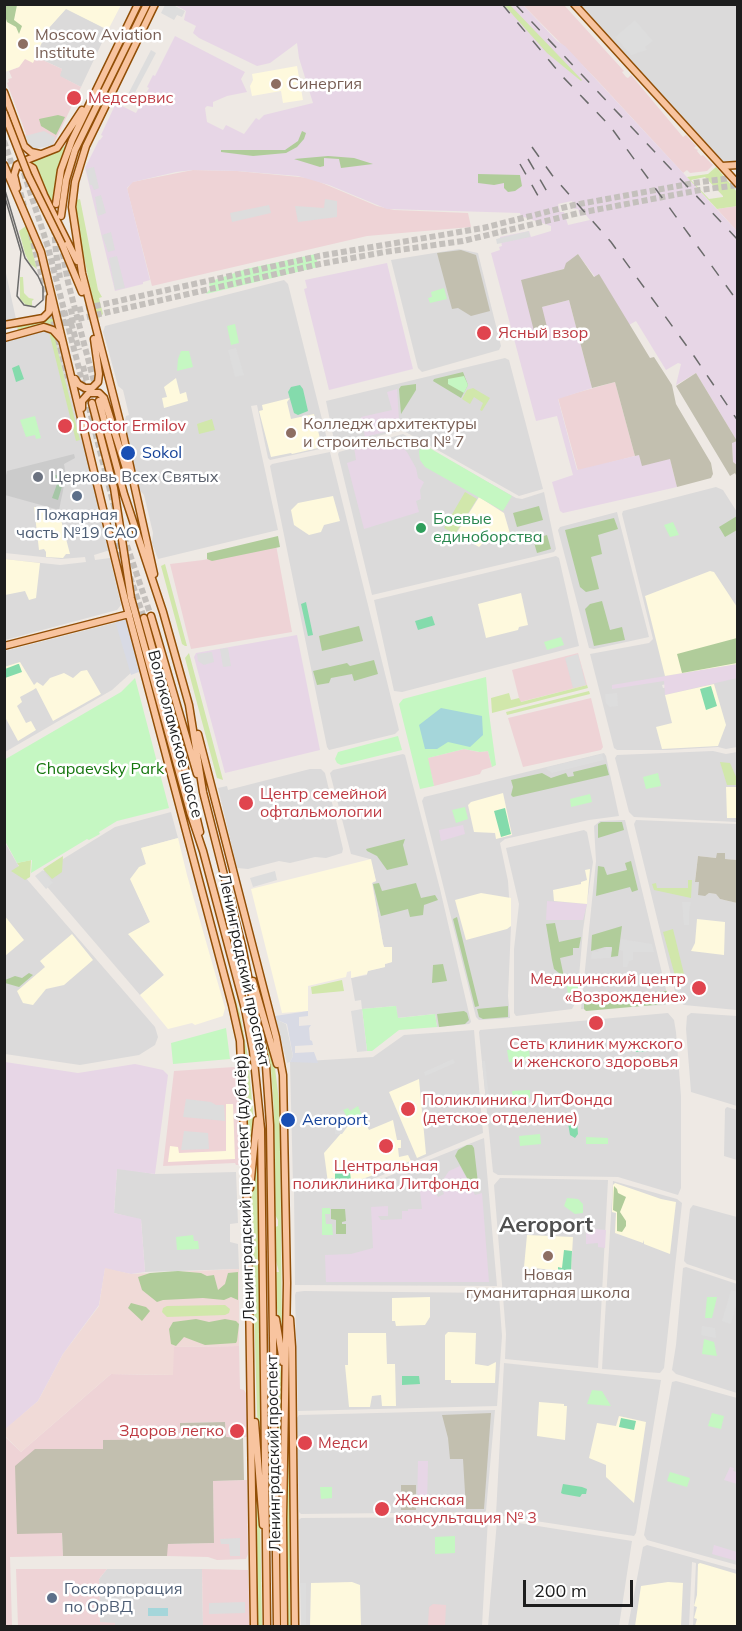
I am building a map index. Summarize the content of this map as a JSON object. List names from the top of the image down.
{
  "streets": {
    "main road": ["Волоколамское шоссе", "Ленинградский проспект", "Ленинградский проспект (дублёр)"]
  },
  "crossings": [
    ["Волоколамское шоссе", "Ленинградский проспект"]
  ],
  "districts": ["Aeroport"],
  "parks": ["Chapaevsky Park"],
  "places": [
    "Moscow Aviation Institute",
    "Синергия",
    "Медсервис",
    "Ясный взор",
    "Doctor Ermilov",
    "Колледж архитектуры и строительства № 7",
    "Sokol",
    "Церковь Всех Святых",
    "Пожарная часть №19 САО",
    "Боевые единоборства",
    "Центр семейной офтальмологии",
    "Медицинский центр «Возрождение»",
    "Сеть клиник мужского и женского здоровья",
    "Поликлиника ЛитФонда (детское отделение)",
    "Aeroport",
    "Центральная поликлиника Литфонда",
    "Новая гуманитарная школа",
    "Здоров легко",
    "Медси",
    "Женская консультация № 3",
    "Госкорпорация по ОрВД"
  ],
  "scale_bar": "200 m"
}
